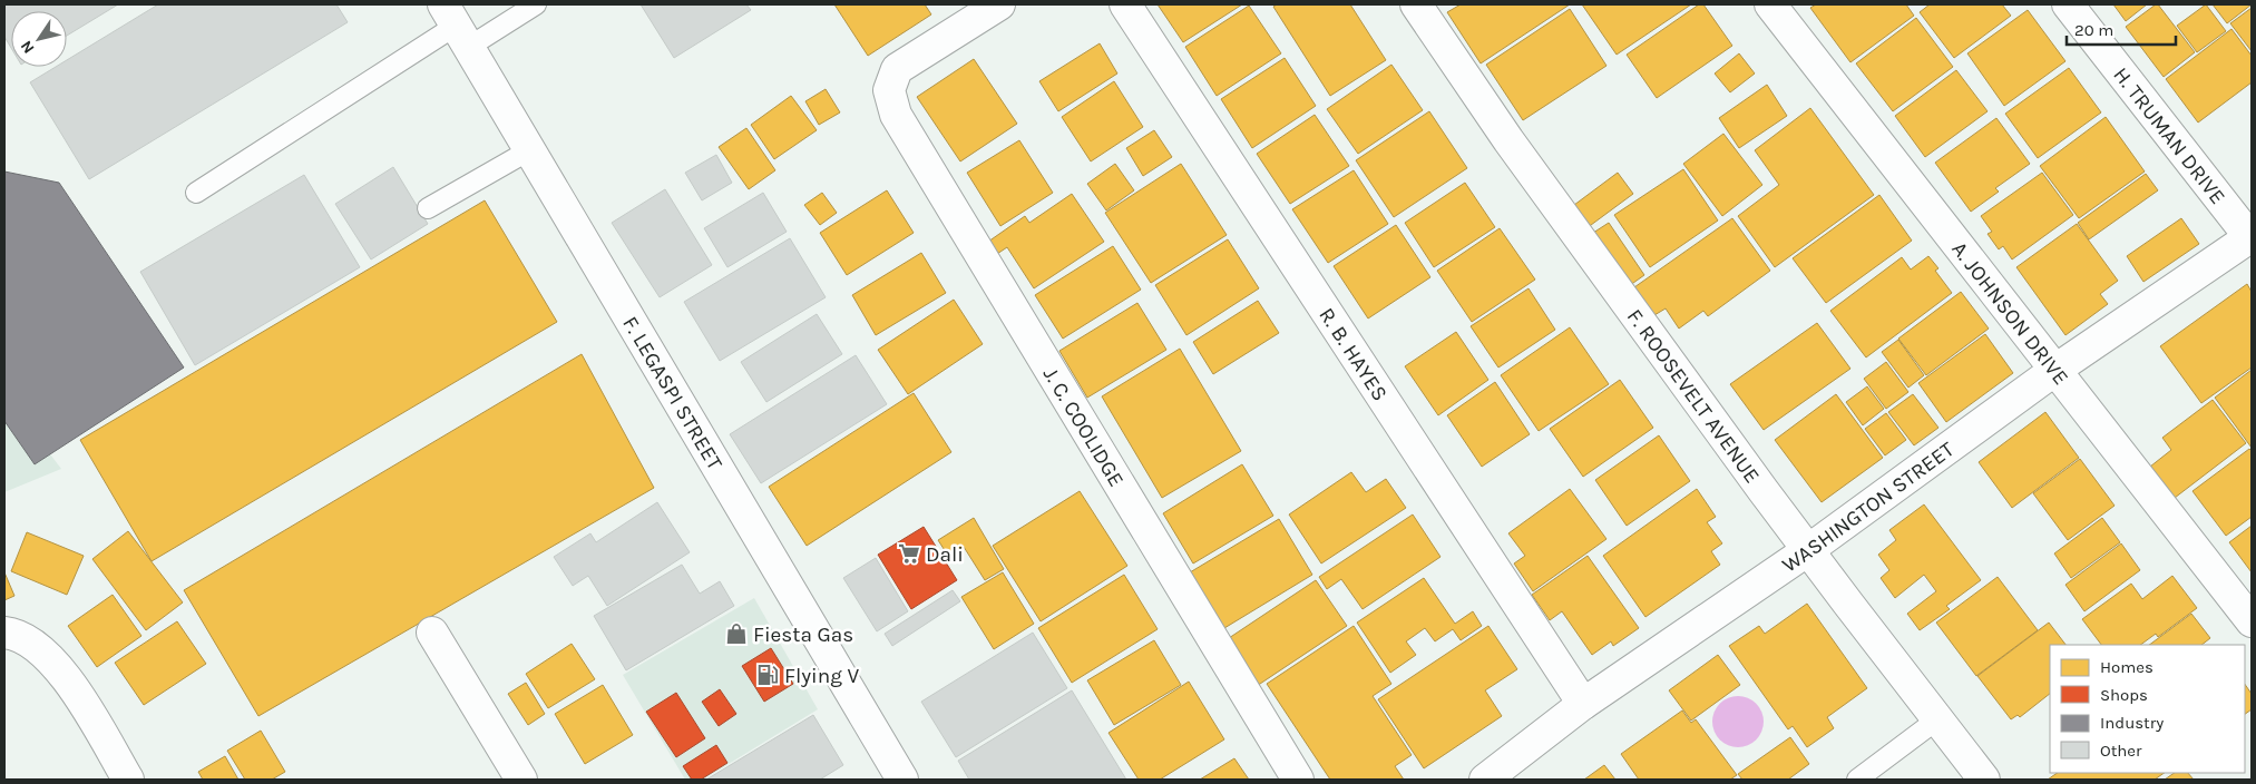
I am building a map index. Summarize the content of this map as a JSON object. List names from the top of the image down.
{
  "streets": {
    "street": [
      "H. TRUMAN DRIVE",
      "A. JOHNSON DRIVE",
      "R. B. HAYES",
      "F. LEGASPI STREET",
      "F. ROOSEVELT AVENUE",
      "J. C. COOLIDGE",
      "WASHINGTON STREET"
    ]
  },
  "crossings": [
    ["H. TRUMAN DRIVE", "WASHINGTON STREET"],
    ["A. JOHNSON DRIVE", "WASHINGTON STREET"],
    ["R. B. HAYES", "WASHINGTON STREET"],
    ["F. ROOSEVELT AVENUE", "WASHINGTON STREET"]
  ],
  "places": {
    "supermarket": ["Dali"],
    "shop": ["Fiesta Gas"],
    "fuel station": ["Flying V"]
  },
  "legend": [
    "Homes",
    "Shops",
    "Industry",
    "Other"
  ],
  "scale_bar": "20 m",
  "north": "bottom left"
}
